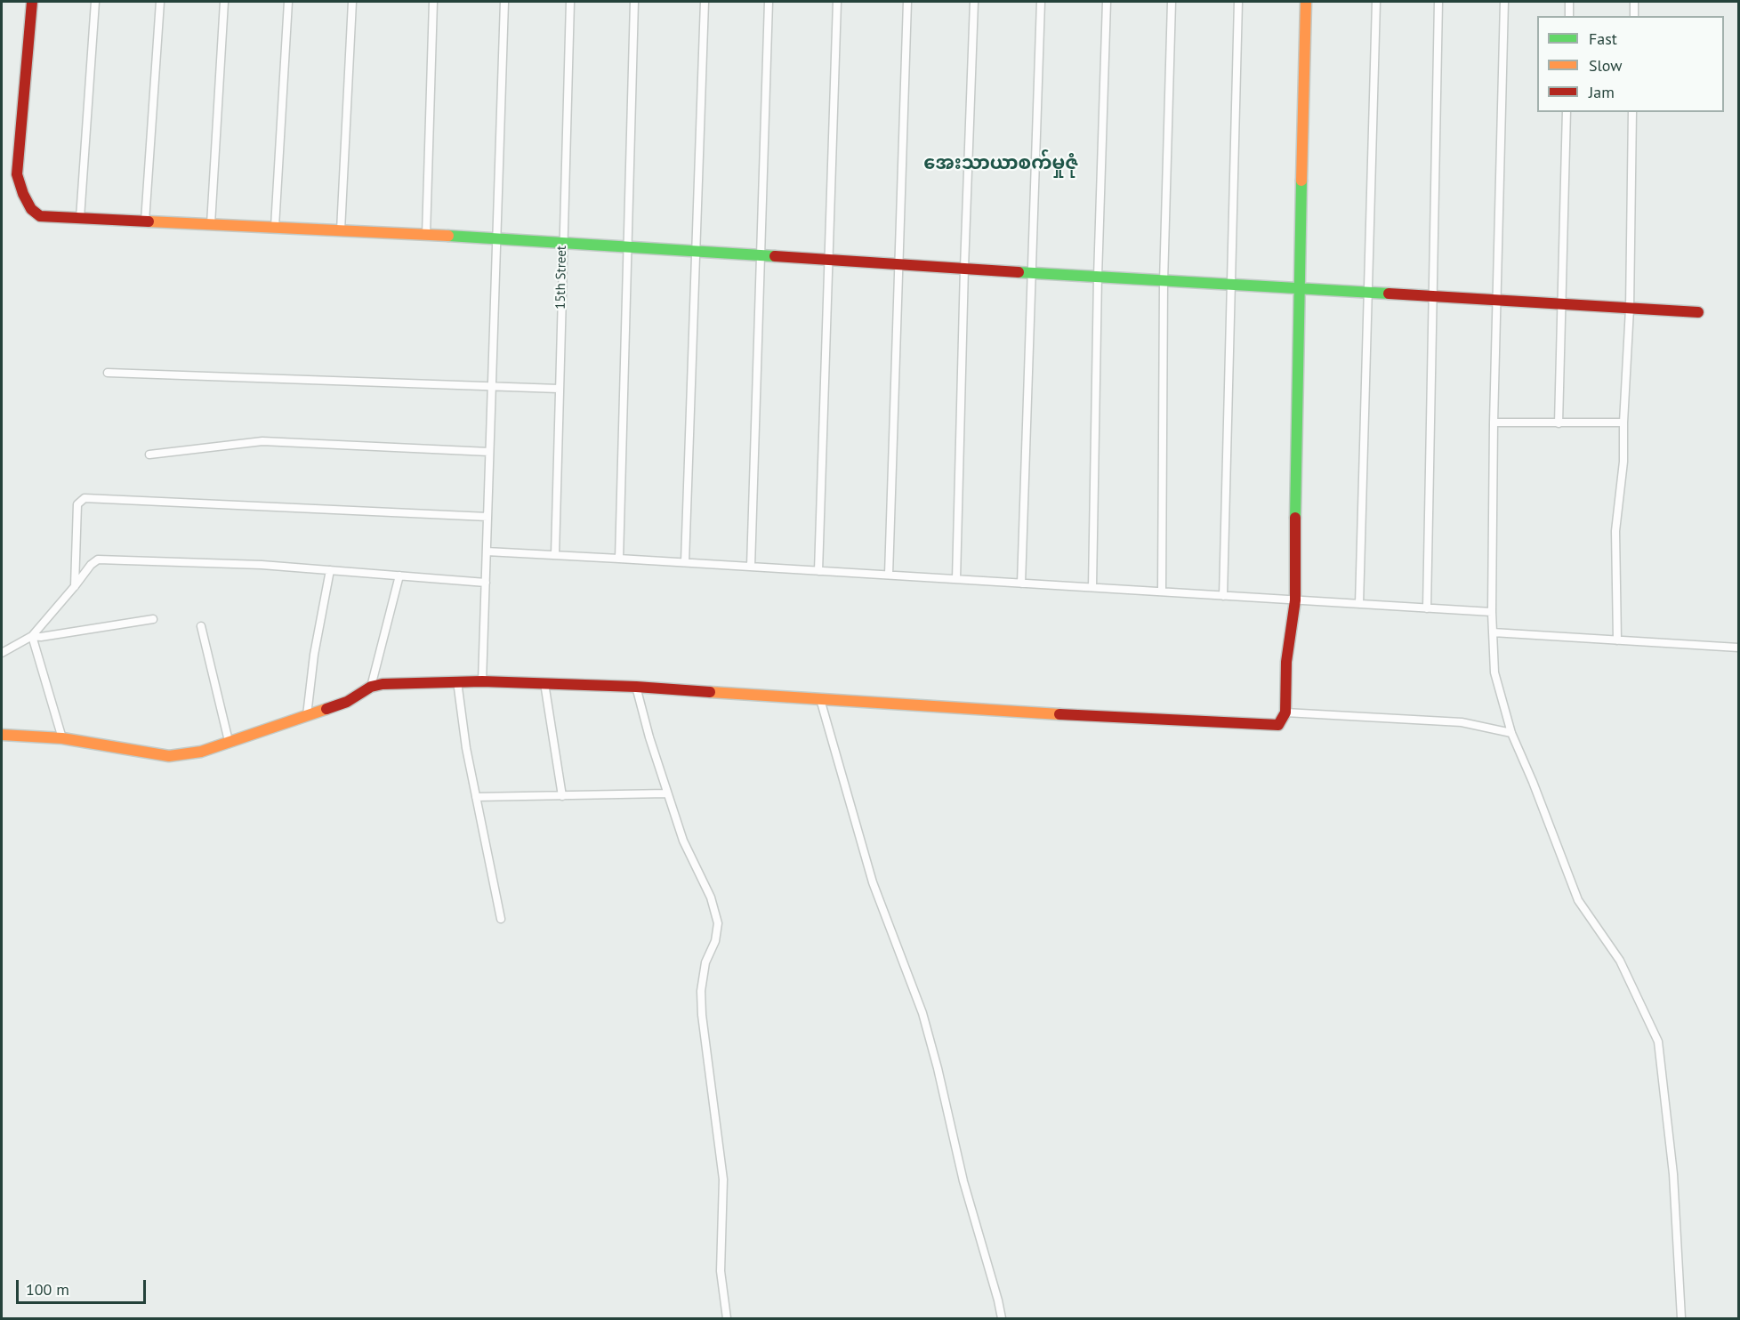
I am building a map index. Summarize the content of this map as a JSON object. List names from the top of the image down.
{
  "streets": {
    "street": ["15th Street"]
  },
  "districts": ["အေးသာယာစက်မှုဇုံ"],
  "legend": ["Fast", "Slow", "Jam"],
  "scale_bar": "100 m"
}
